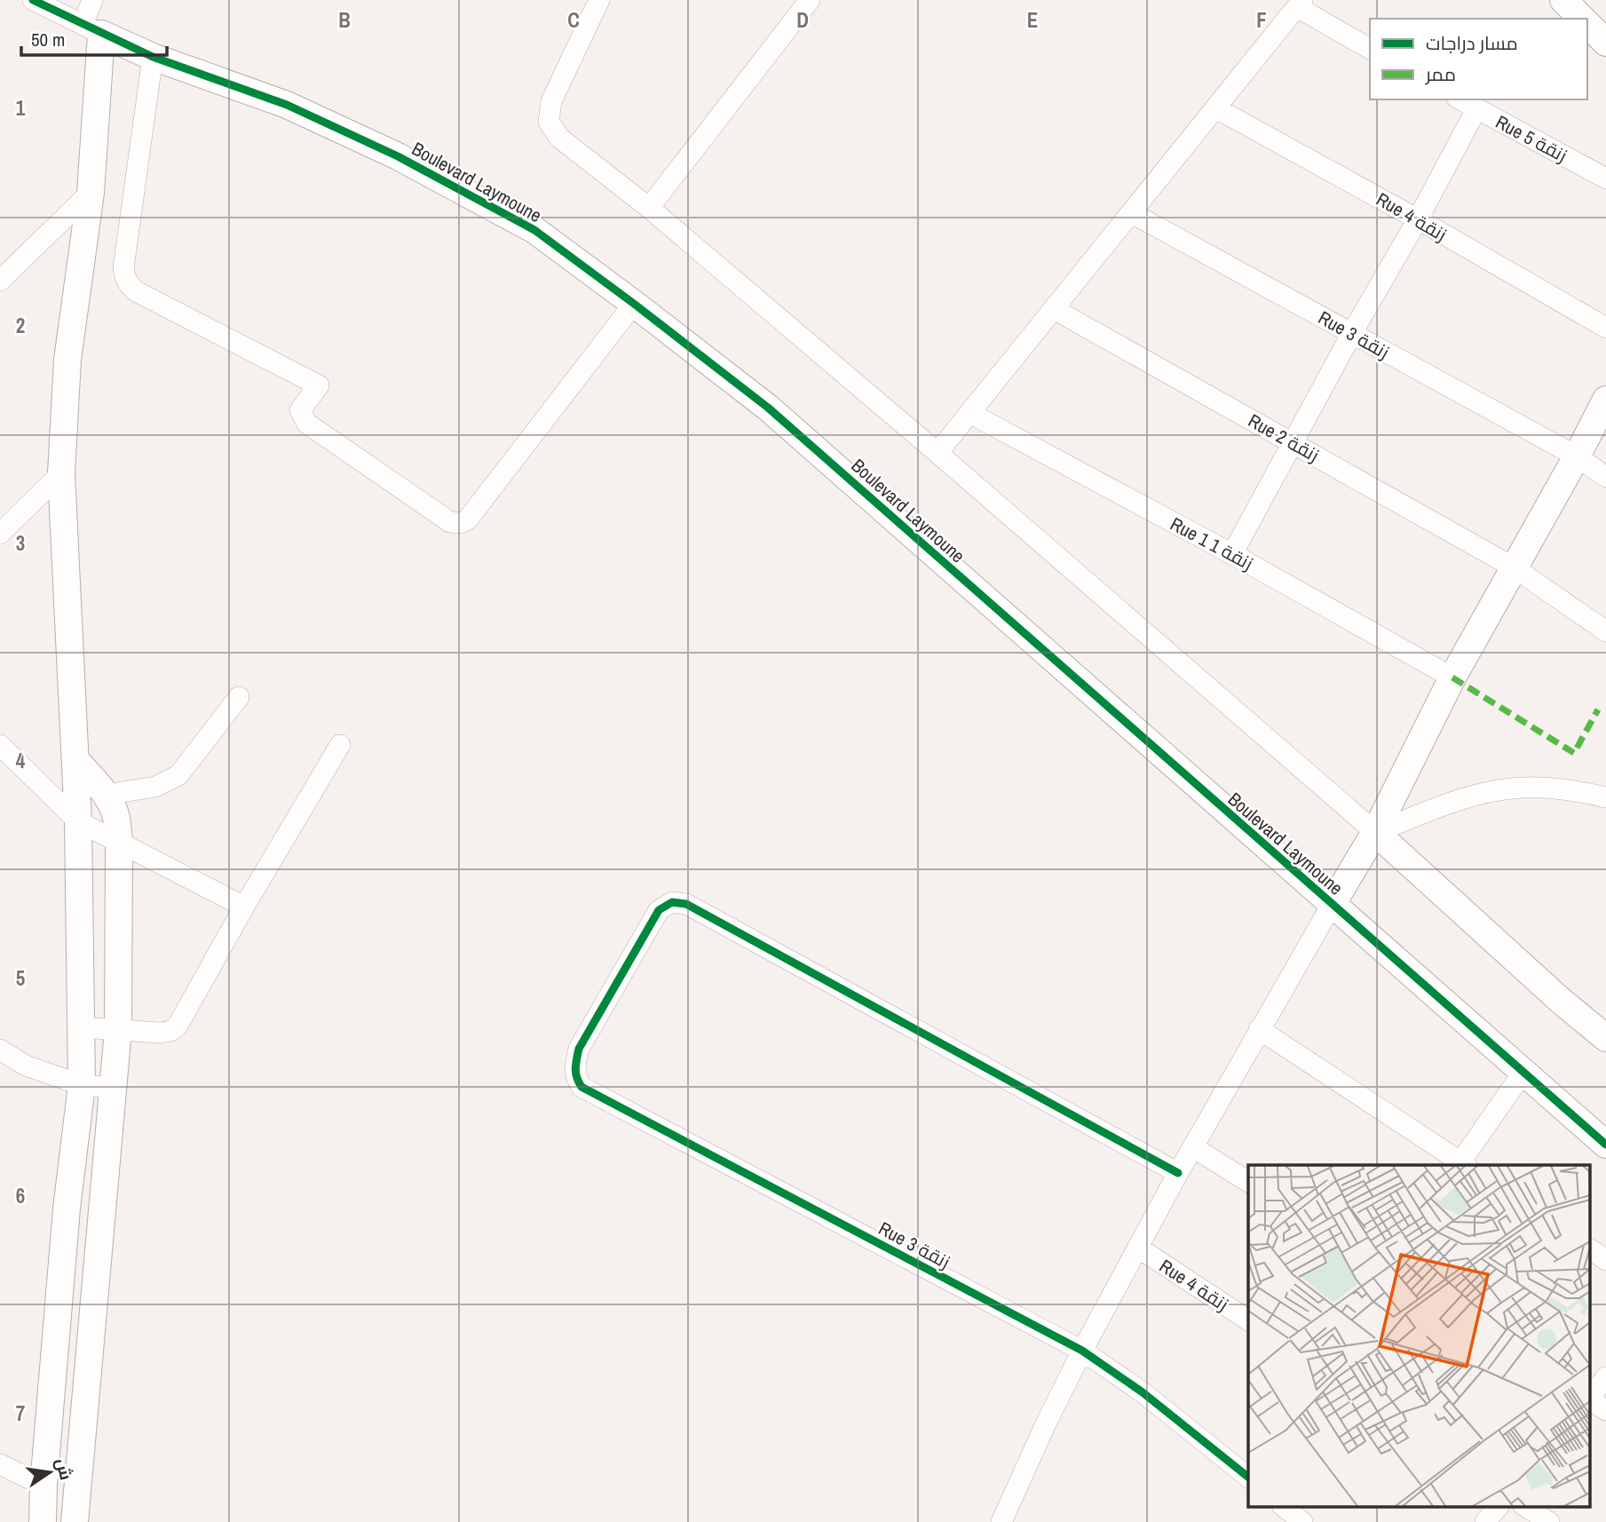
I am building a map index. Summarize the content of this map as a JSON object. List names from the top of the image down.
{
  "streets": {
    "street": [
      "Rue 5 زنقة",
      "Boulevard Laymoune",
      "Rue 4 زنقة",
      "Rue 3 زنقة",
      "Rue 2 زنقة",
      "Rue 1 زنقة 1"
    ]
  },
  "legend": ["مسار دراجات", "ممر"],
  "scale_bar": "50 m",
  "north": "right",
  "grid": {
    "columns": [
      "B",
      "C",
      "D",
      "E",
      "F"
    ],
    "rows": [
      "1",
      "2",
      "3",
      "4",
      "5",
      "6",
      "7"
    ]
  }
}
